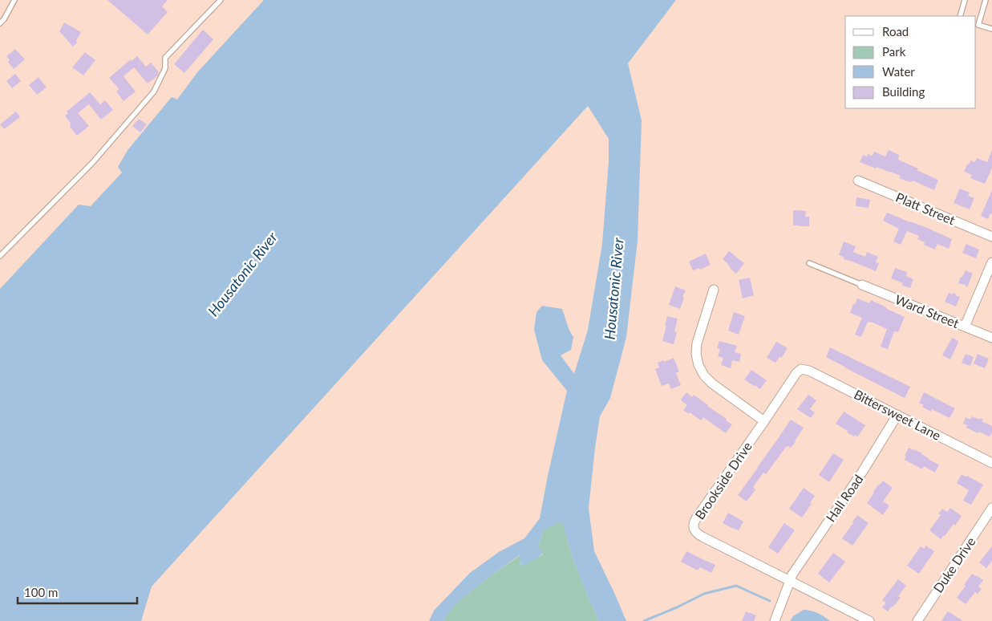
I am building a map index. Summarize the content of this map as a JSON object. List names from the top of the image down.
{
  "streets": {
    "street": [
      "Platt Street",
      "Ward Street",
      "Bittersweet Lane",
      "Brookside Drive",
      "Hall Road",
      "Duke Drive"
    ]
  },
  "crossings": [
    ["Bittersweet Lane", "Brookside Drive"],
    ["Bittersweet Lane", "Hall Road"],
    ["Brookside Drive", "Hall Road"]
  ],
  "water": ["Housatonic River"],
  "legend": [
    "Road",
    "Park",
    "Water",
    "Building"
  ],
  "scale_bar": "100 m"
}
